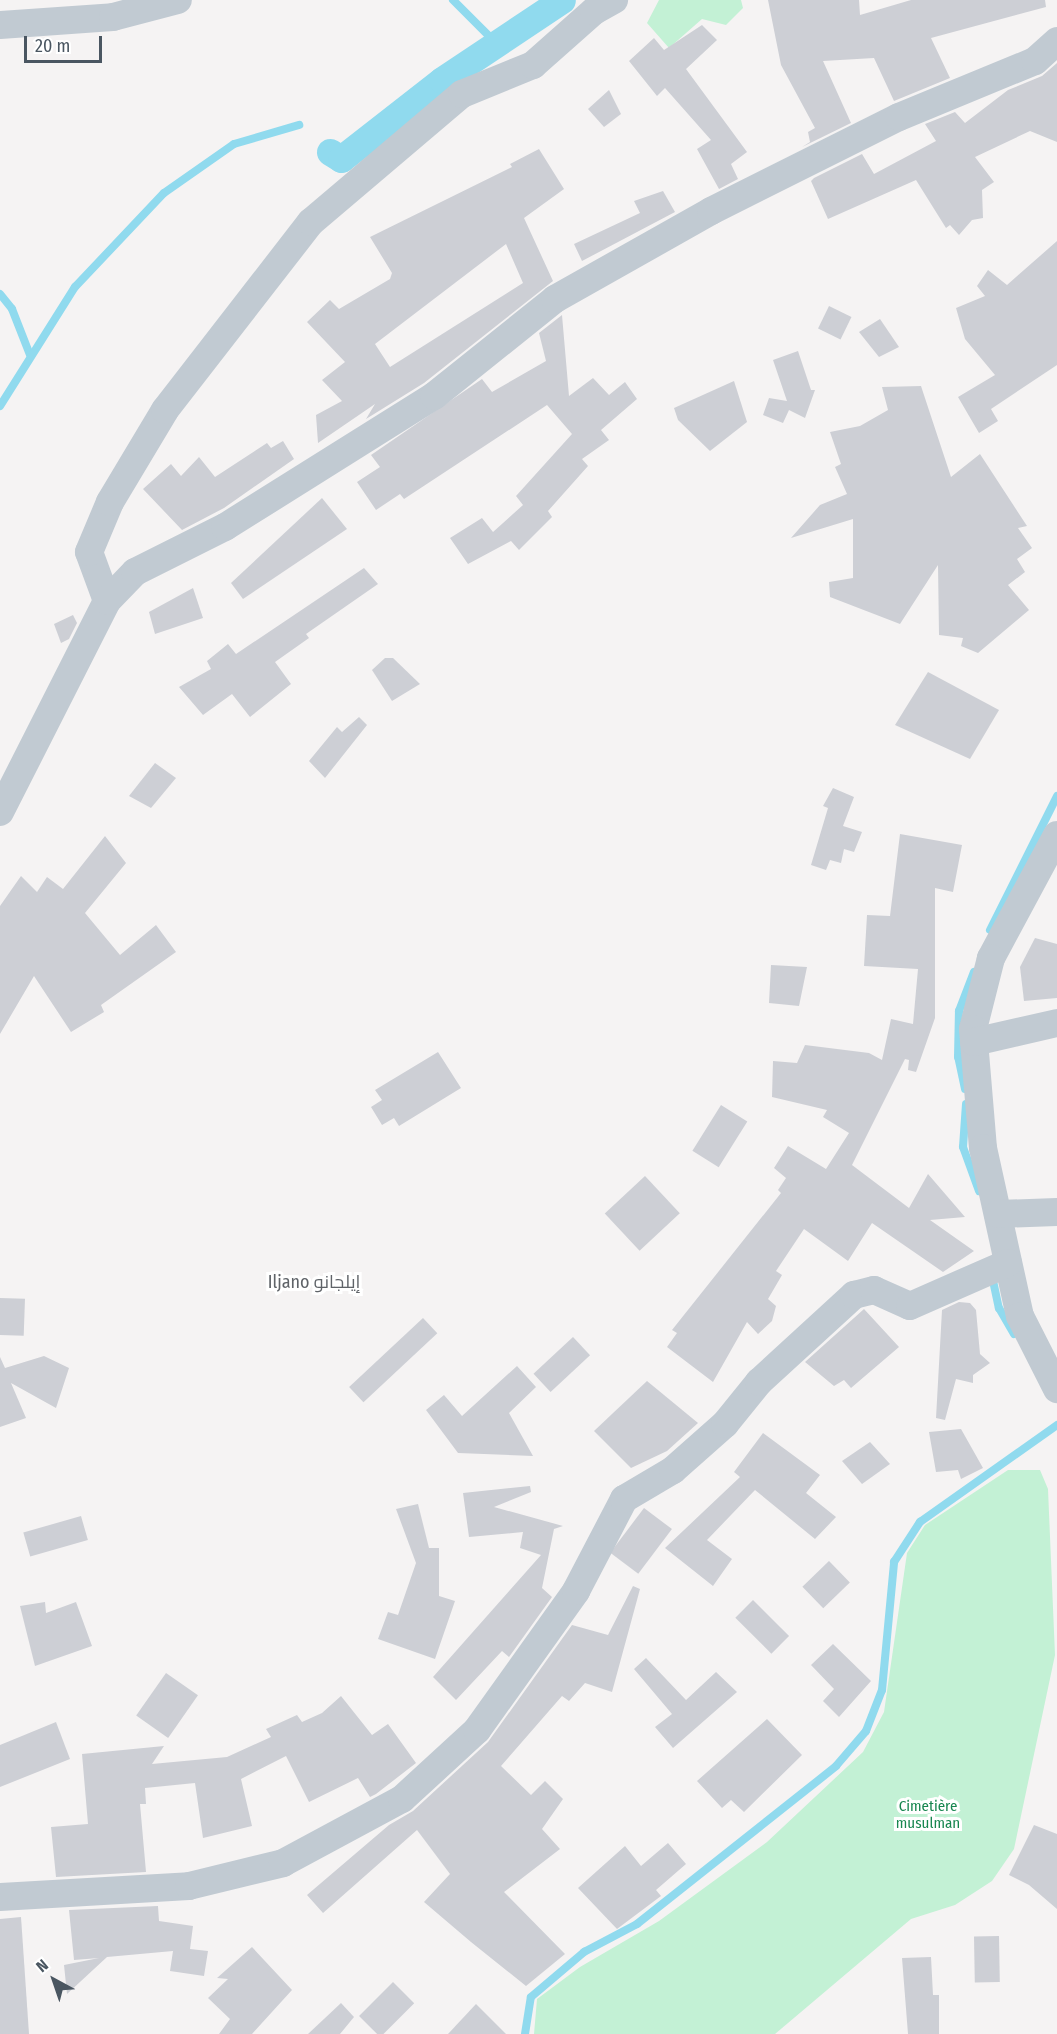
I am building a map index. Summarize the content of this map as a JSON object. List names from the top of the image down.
{
  "districts": ["Iljano إيلجانو"],
  "parks": ["Cimetière musulman"],
  "scale_bar": "20 m",
  "north": "top left"
}
